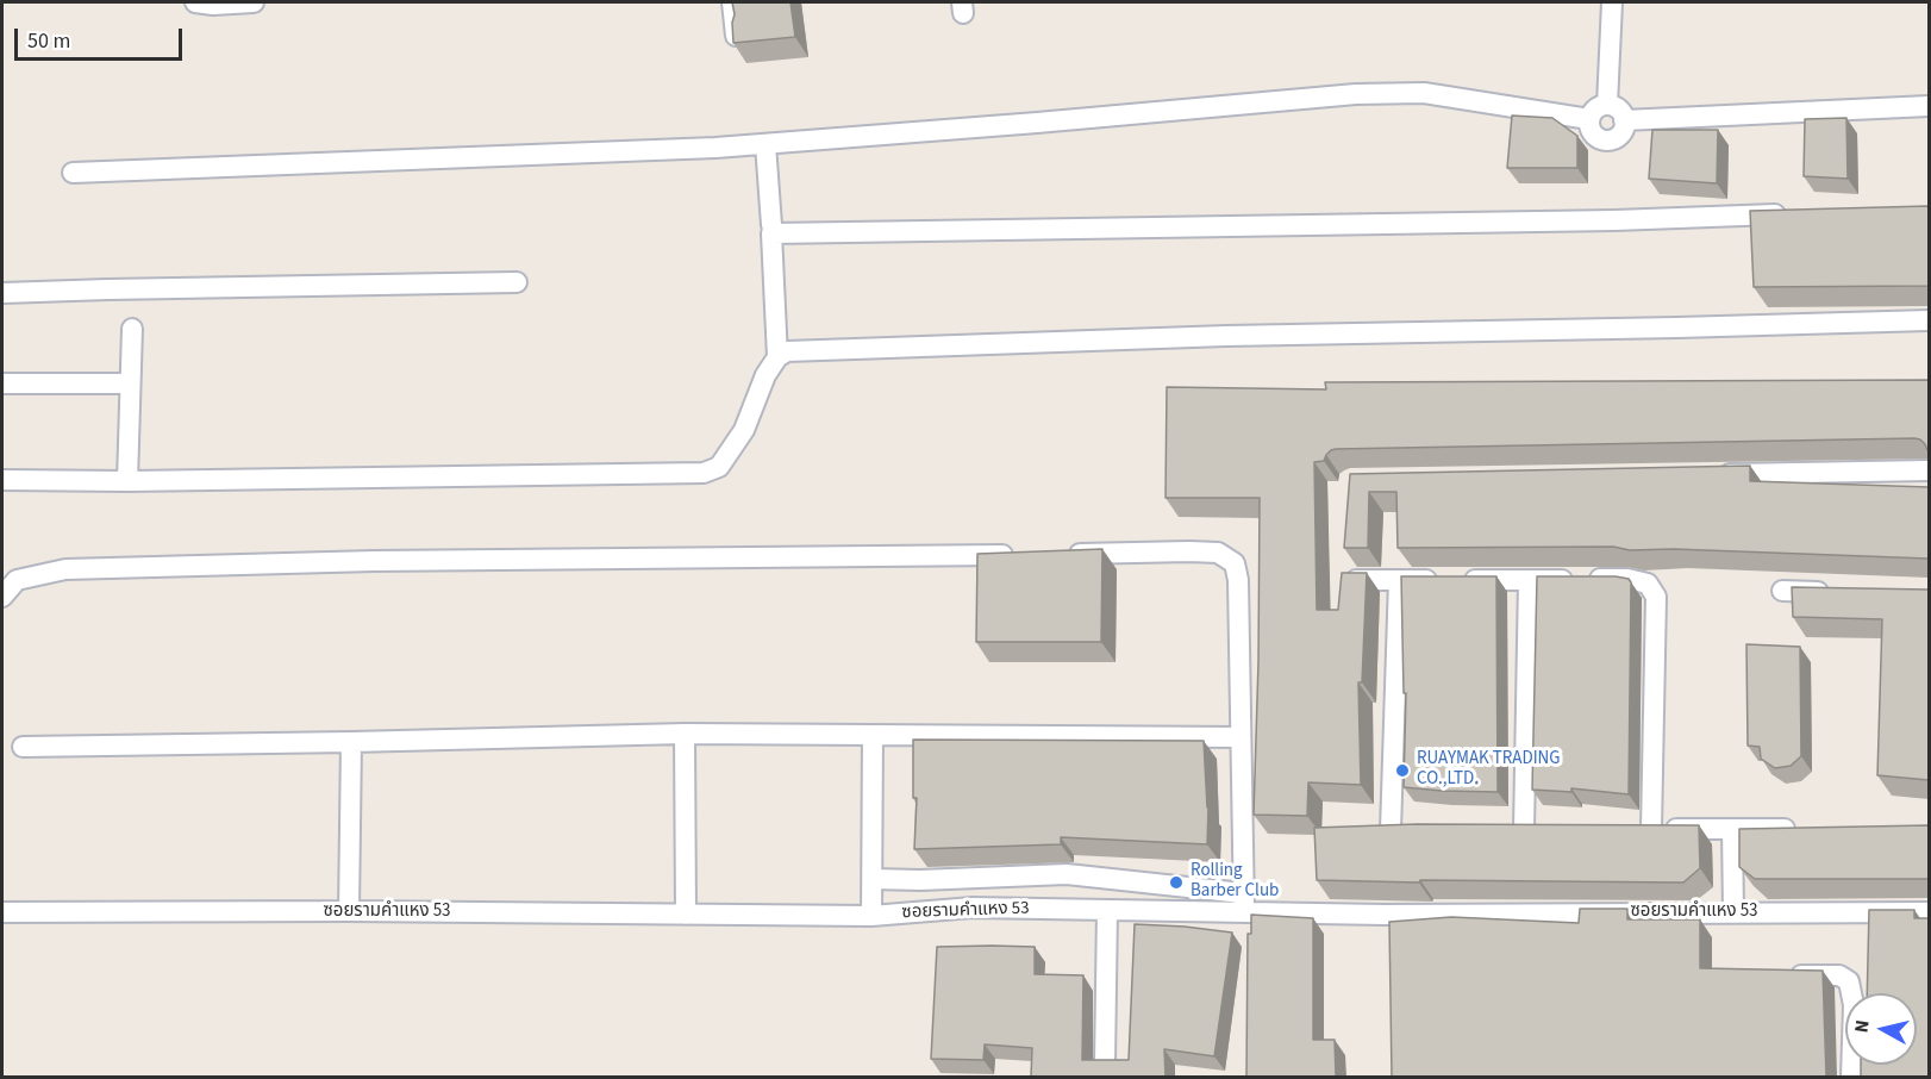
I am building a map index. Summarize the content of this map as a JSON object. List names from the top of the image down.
{
  "streets": {
    "street": ["ซอยรามคำแหง 53"]
  },
  "places": ["RUAYMAK TRADING CO.,LTD.", "Rolling Barber Club"],
  "scale_bar": "50 m",
  "north": "left"
}
